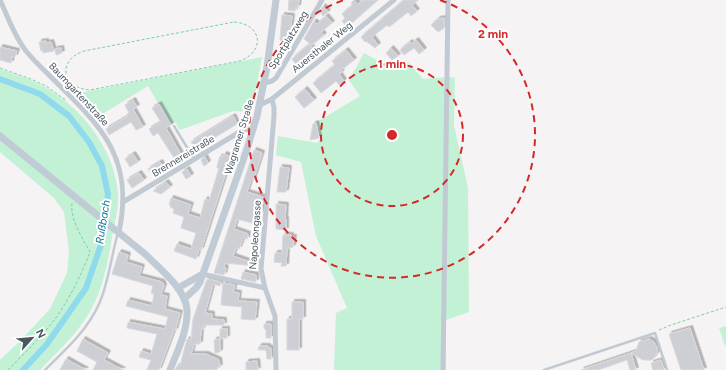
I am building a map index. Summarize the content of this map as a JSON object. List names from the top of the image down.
{
  "streets": {
    "main road": ["Wagramer Straße"],
    "street": [
      "Sportplatzweg",
      "Auersthaler Weg",
      "Baumgartenstraße",
      "Brennereistraße",
      "Napoleongasse"
    ]
  },
  "crossings": [
    ["Sportplatzweg", "Wagramer Straße"],
    ["Auersthaler Weg", "Wagramer Straße"],
    ["Auersthaler Weg", "Napoleongasse"],
    ["Baumgartenstraße", "Brennereistraße"],
    ["Wagramer Straße", "Brennereistraße"]
  ],
  "water": ["Rußbach"],
  "north": "top right",
  "rings": ["2 min", "1 min"]
}
